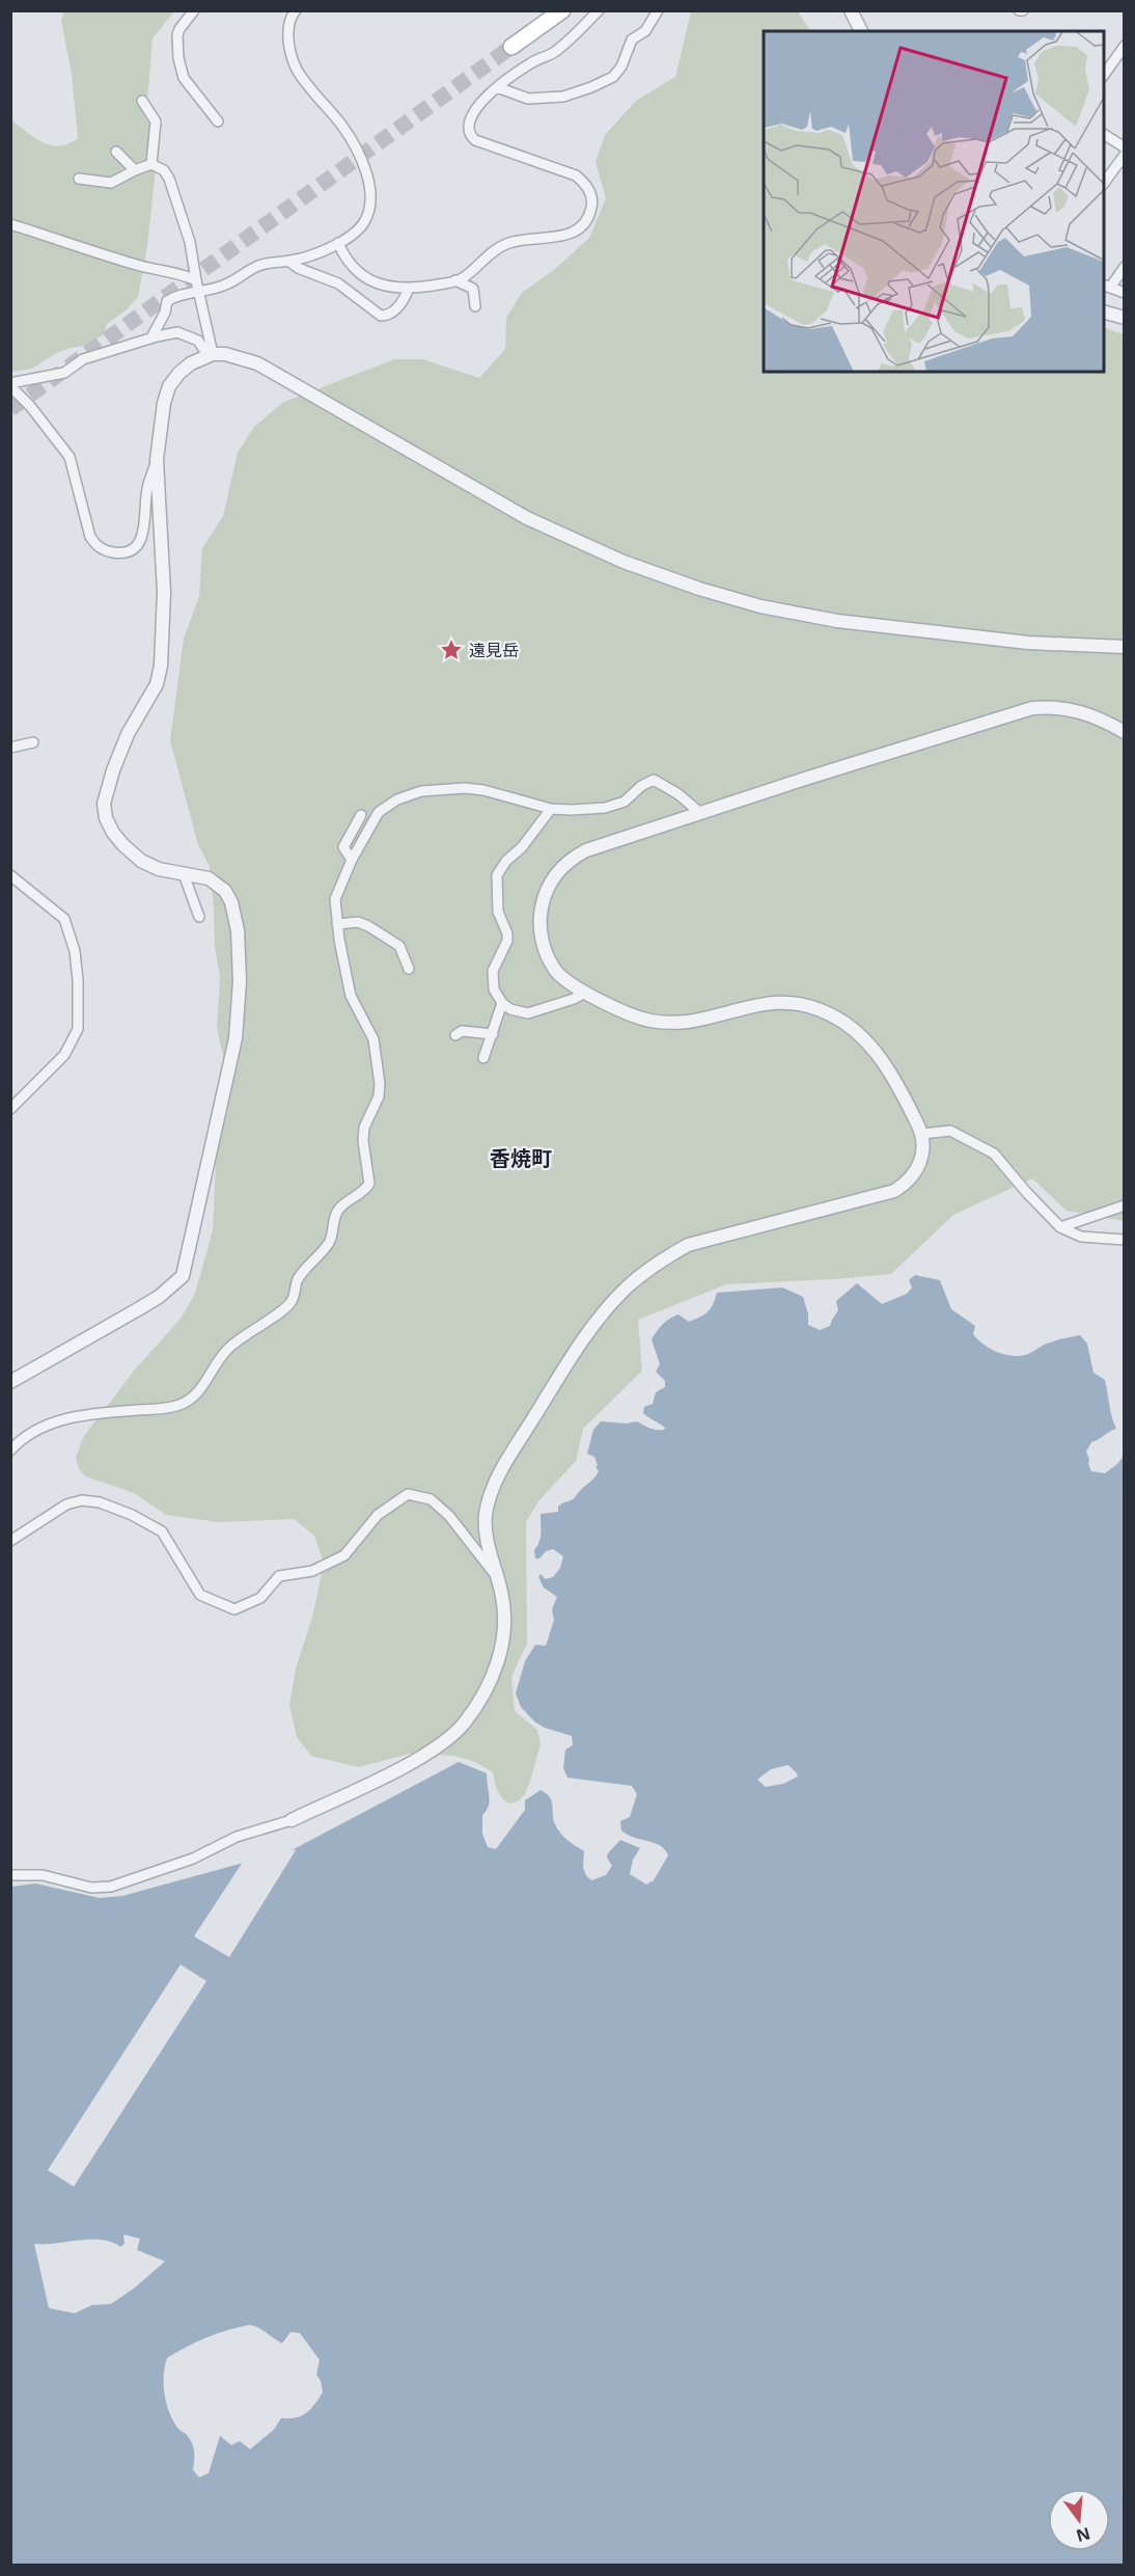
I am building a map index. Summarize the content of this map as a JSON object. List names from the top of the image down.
{
  "districts": ["香焼町"],
  "places": {
    "place": ["遠見岳"]
  },
  "north": "bottom"
}
